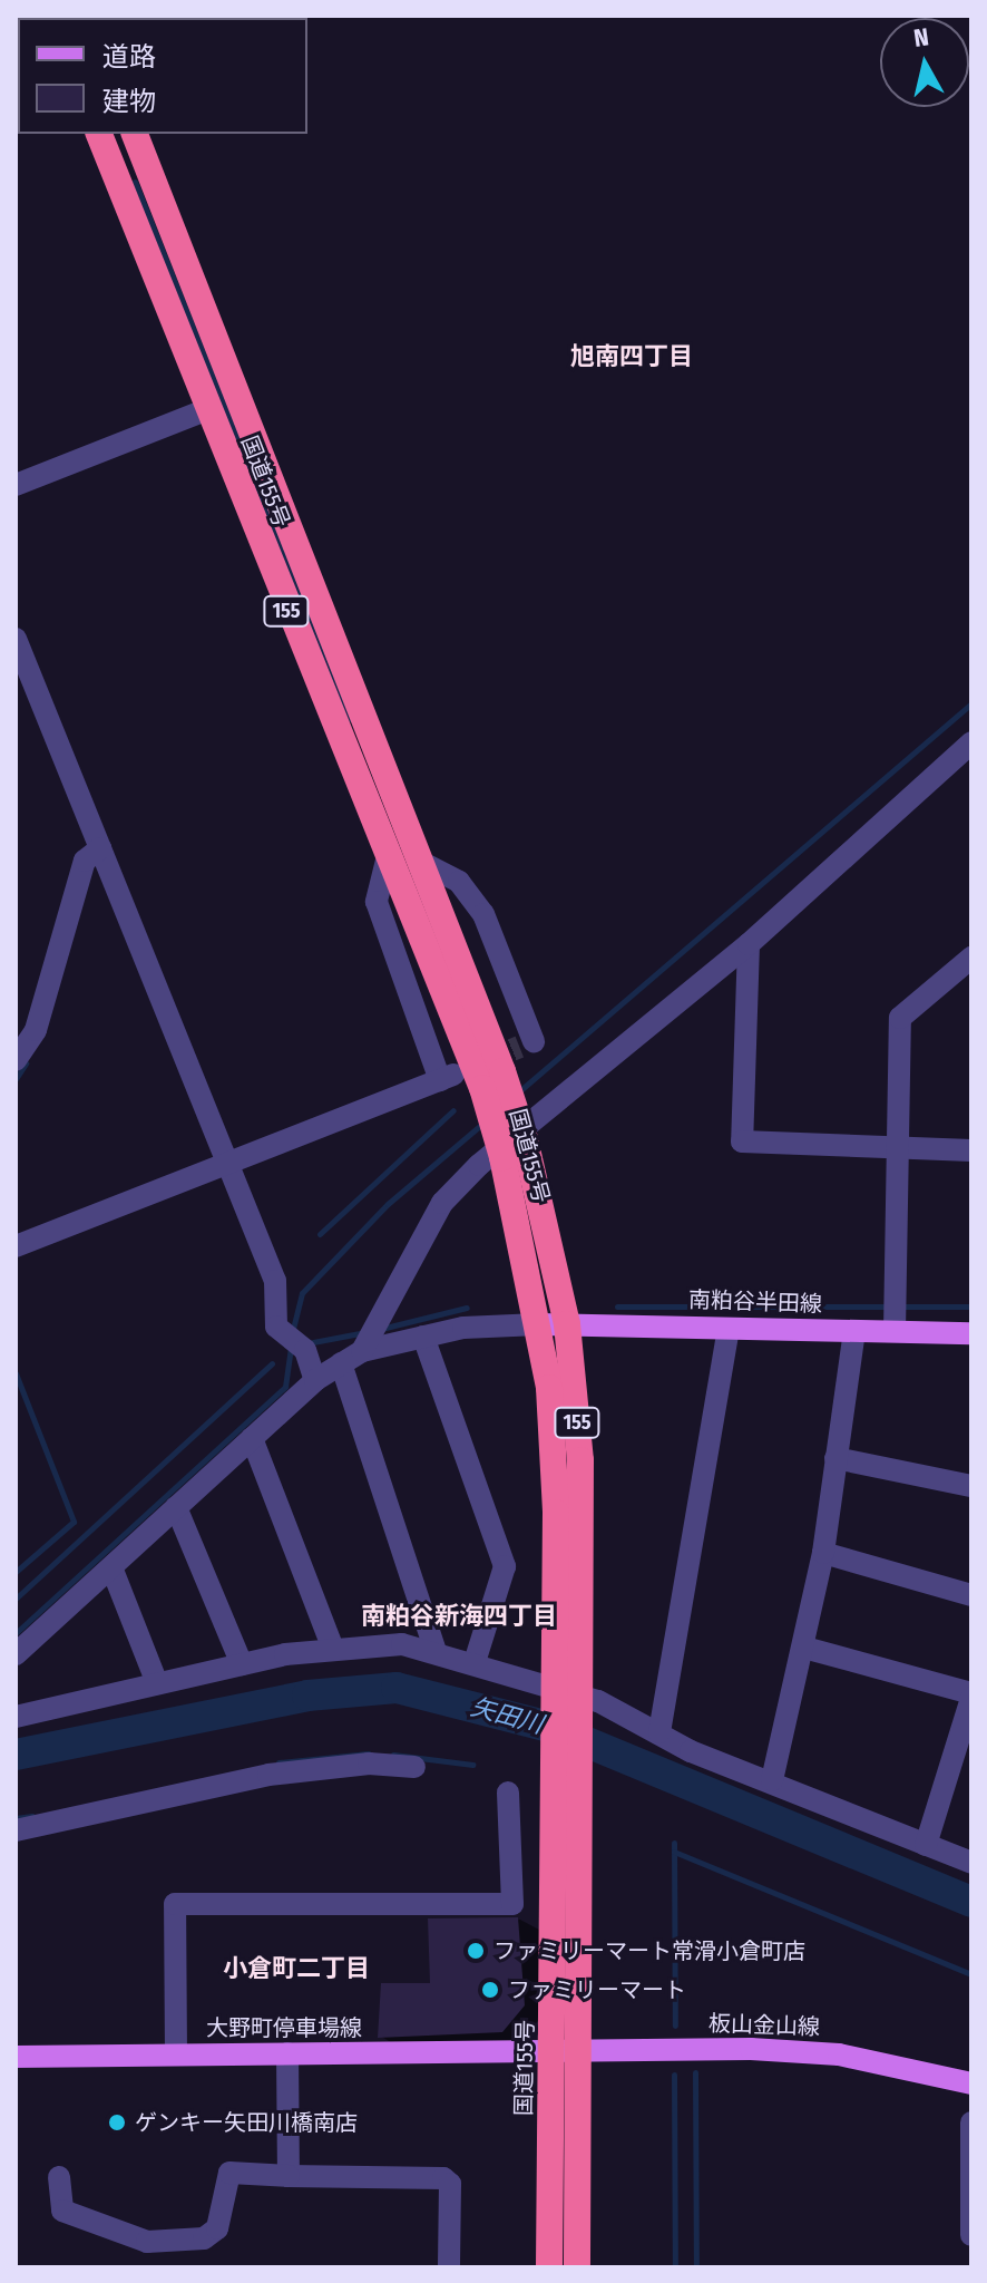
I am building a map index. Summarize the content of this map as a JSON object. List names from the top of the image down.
{
  "streets": {
    "highway": ["国道155号", "155"],
    "main road": ["南粕谷半田線", "板山金山線", "大野町停車場線"]
  },
  "crossings": [
    ["国道155号", "南粕谷半田線"],
    ["国道155号", "板山金山線"],
    ["国道155号", "大野町停車場線"],
    ["板山金山線", "大野町停車場線"]
  ],
  "districts": ["旭南四丁目", "南粕谷新海四丁目", "小倉町二丁目"],
  "water": ["矢田川"],
  "places": ["ファミリーマート常滑小倉町店", "ファミリーマート", "ゲンキー矢田川橋南店"],
  "legend": ["道路", "建物"],
  "north": "top"
}
